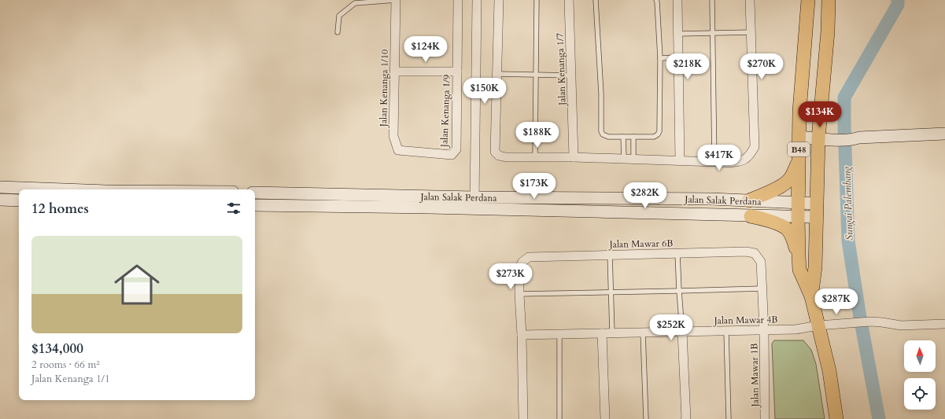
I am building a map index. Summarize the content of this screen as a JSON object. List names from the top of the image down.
{
  "streets": {
    "main road": ["B48"],
    "street": [
      "Jalan Kenanga 1/7",
      "Jalan Kenanga 1/10",
      "Jalan Kenanga 1/9",
      "Jalan Salak Perdana",
      "Jalan Mawar 6B",
      "Jalan Mawar 4B",
      "Jalan Mawar 1B"
    ]
  },
  "crossings": [
    ["Jalan Kenanga 1/10", "Jalan Kenanga 1/9"],
    ["B48", "Jalan Salak Perdana"],
    ["B48", "Jalan Mawar 4B"],
    ["Jalan Mawar 6B", "Jalan Mawar 1B"],
    ["Jalan Mawar 4B", "Jalan Mawar 1B"]
  ],
  "water": ["Sungai Palembang"],
  "north": "top",
  "page": {
    "price": [
      "$124K",
      "$218K",
      "$270K",
      "$150K",
      "$134K",
      "$188K",
      "$417K",
      "$173K",
      "$282K",
      "$273K",
      "$287K",
      "$252K"
    ],
    "heading": "12 homes",
    "list": [
      {
        "name": "$134,000",
        "note": "2 rooms · 66 m² · Jalan Kenanga 1/1"
      }
    ]
  }
}
